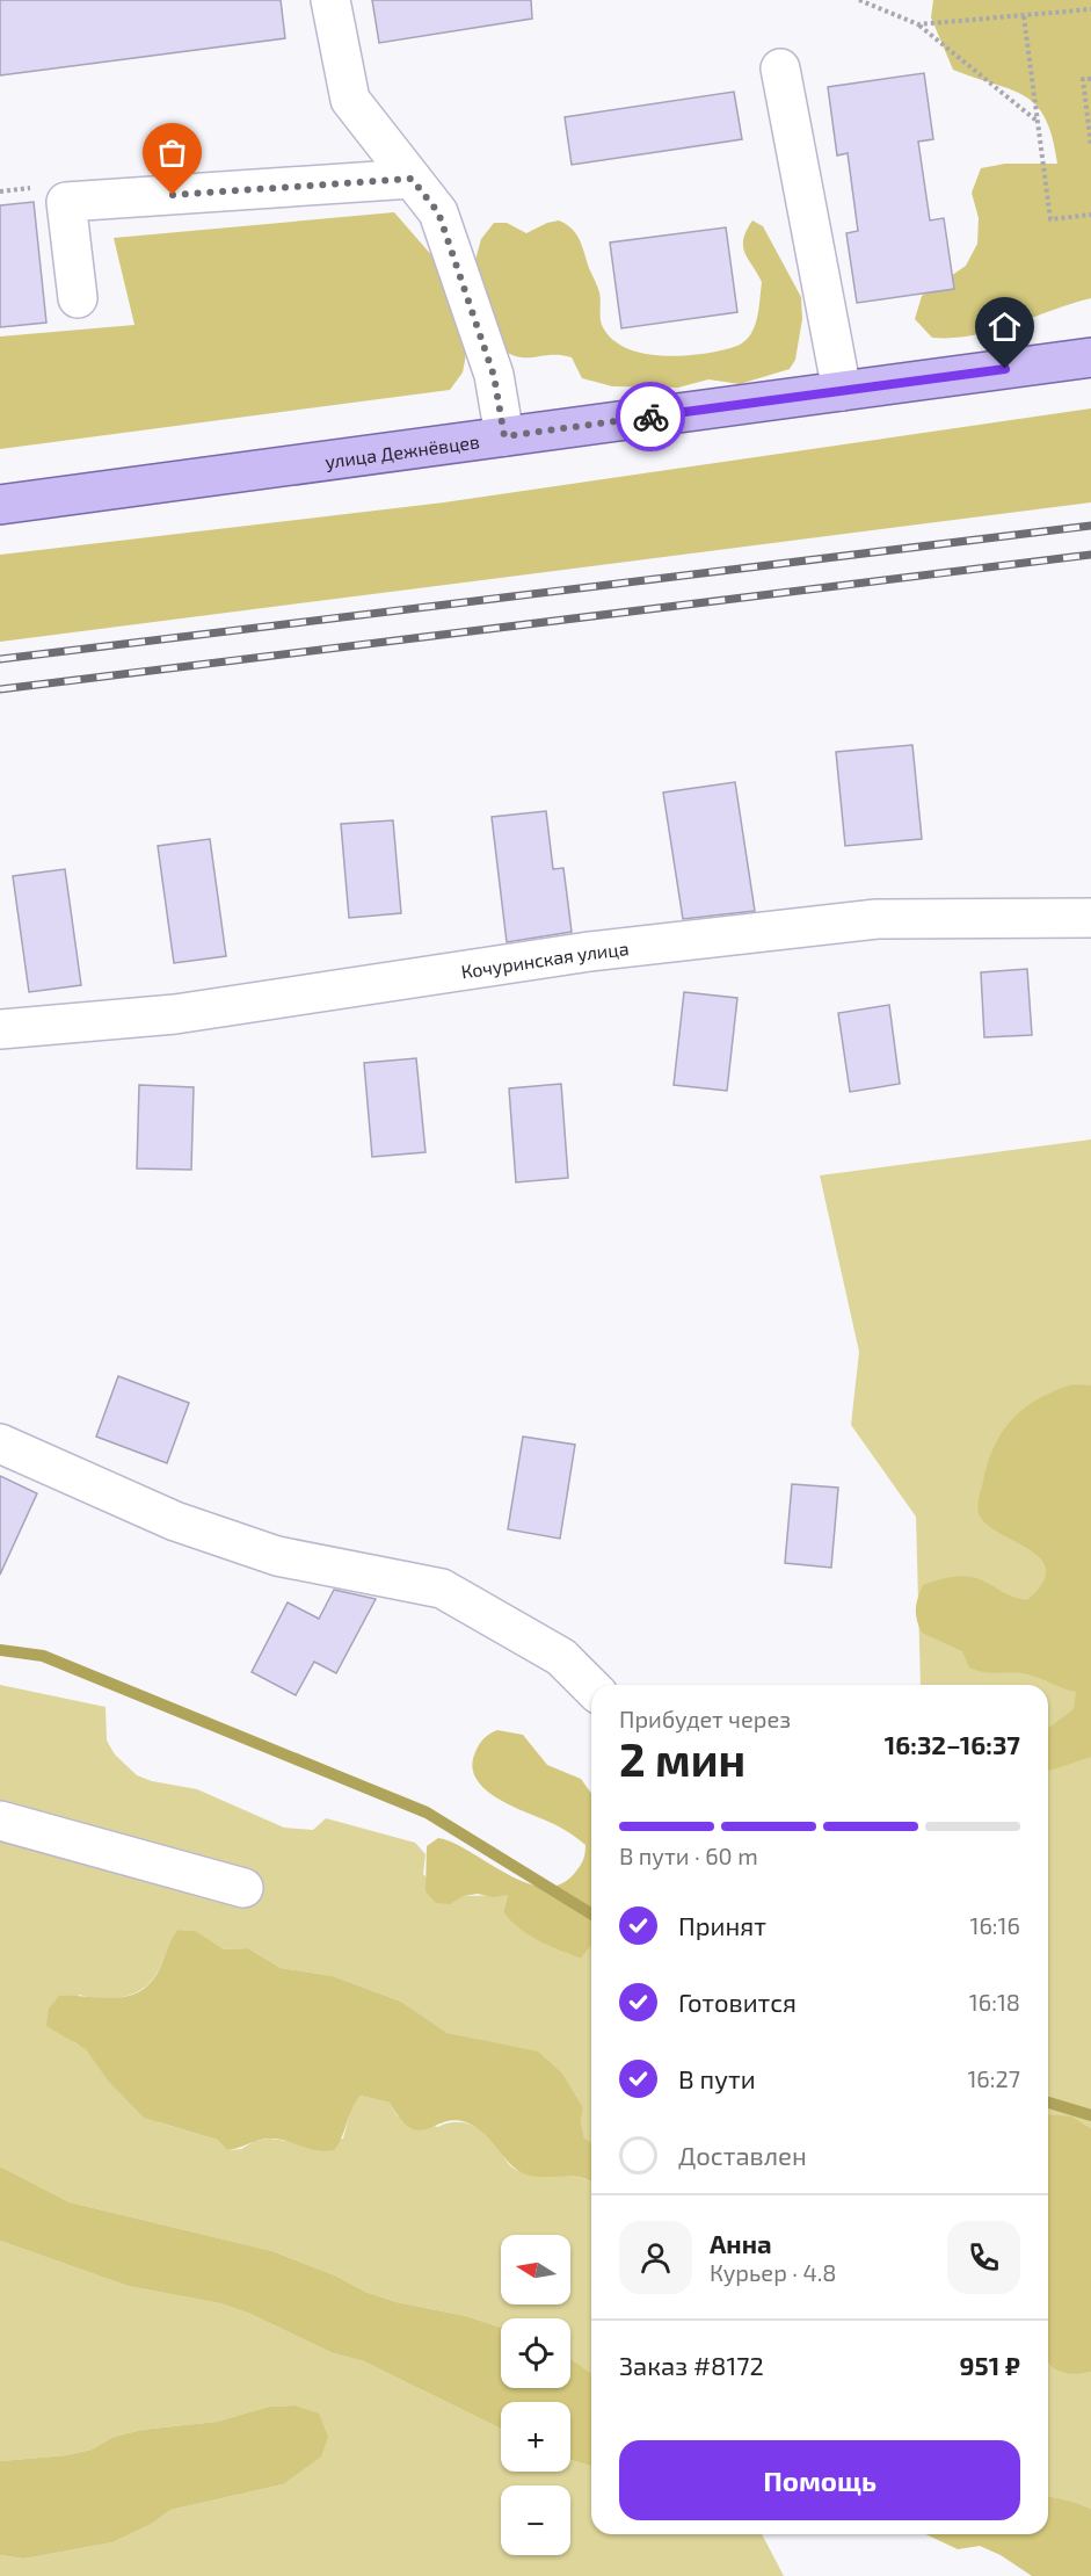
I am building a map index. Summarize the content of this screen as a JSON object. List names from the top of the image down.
{
  "streets": {
    "main road": ["улица Дежнёвцев"],
    "street": ["Кочуринская улица"]
  },
  "north": "left",
  "page": {
    "heading": ["2 мин", "Прибудет через", "16:32–16:37"],
    "panel": [
      "Анна",
      "Курьер · 4.8",
      "Заказ #8172",
      "951 ₽"
    ],
    "bar": "В пути · 60 m",
    "list": [
      ["Принят", "16:16"],
      ["Готовится", "16:18"],
      ["В пути", "16:27"],
      "Доставлен"
    ],
    "map_buttons": ["+", "−"],
    "buttons": "Помощь"
  }
}
